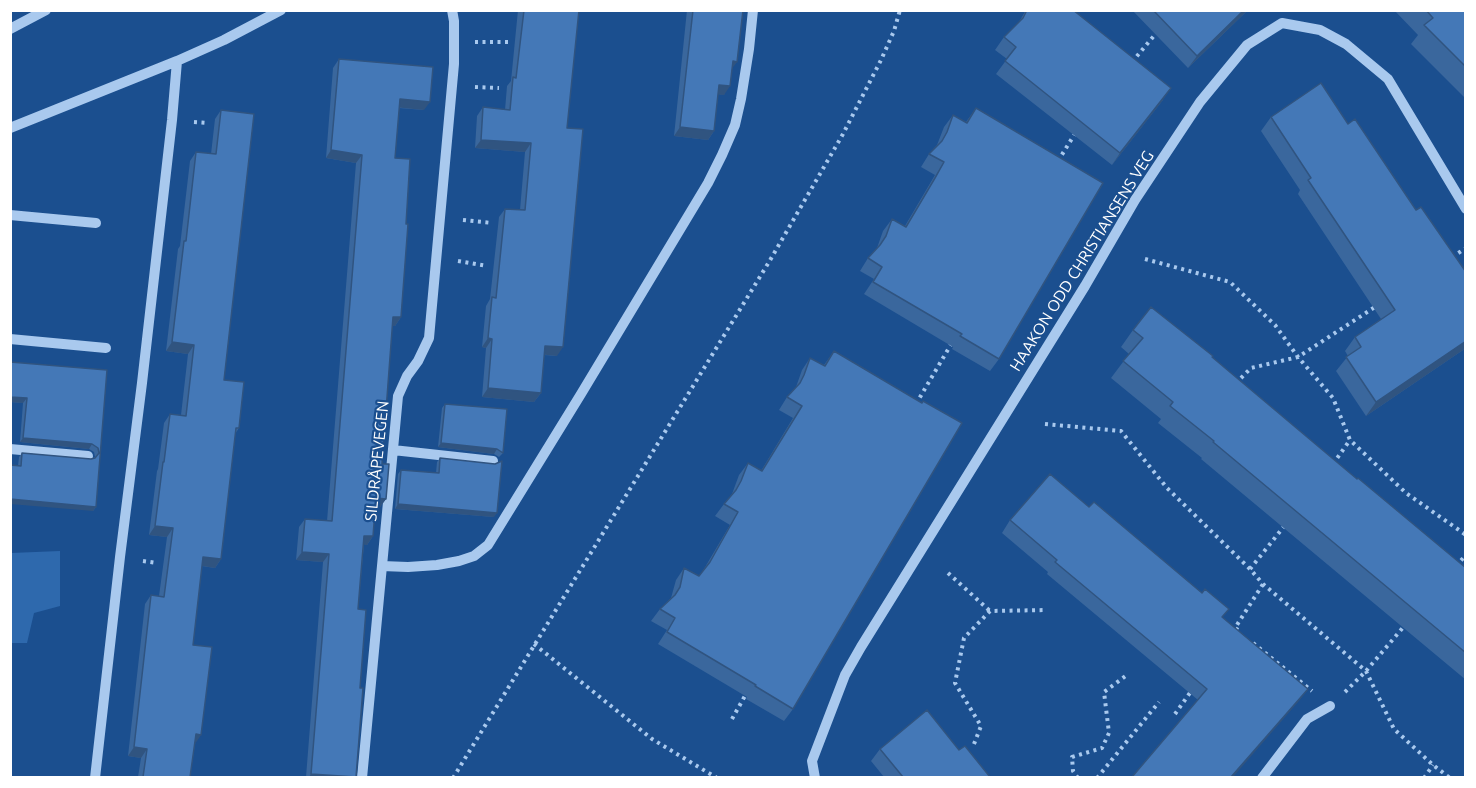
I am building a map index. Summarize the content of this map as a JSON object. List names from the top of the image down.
{
  "streets": {
    "street": ["HAAKON ODD CHRISTIANSENS VEG", "SILDRÅPEVEGEN"]
  }
}
